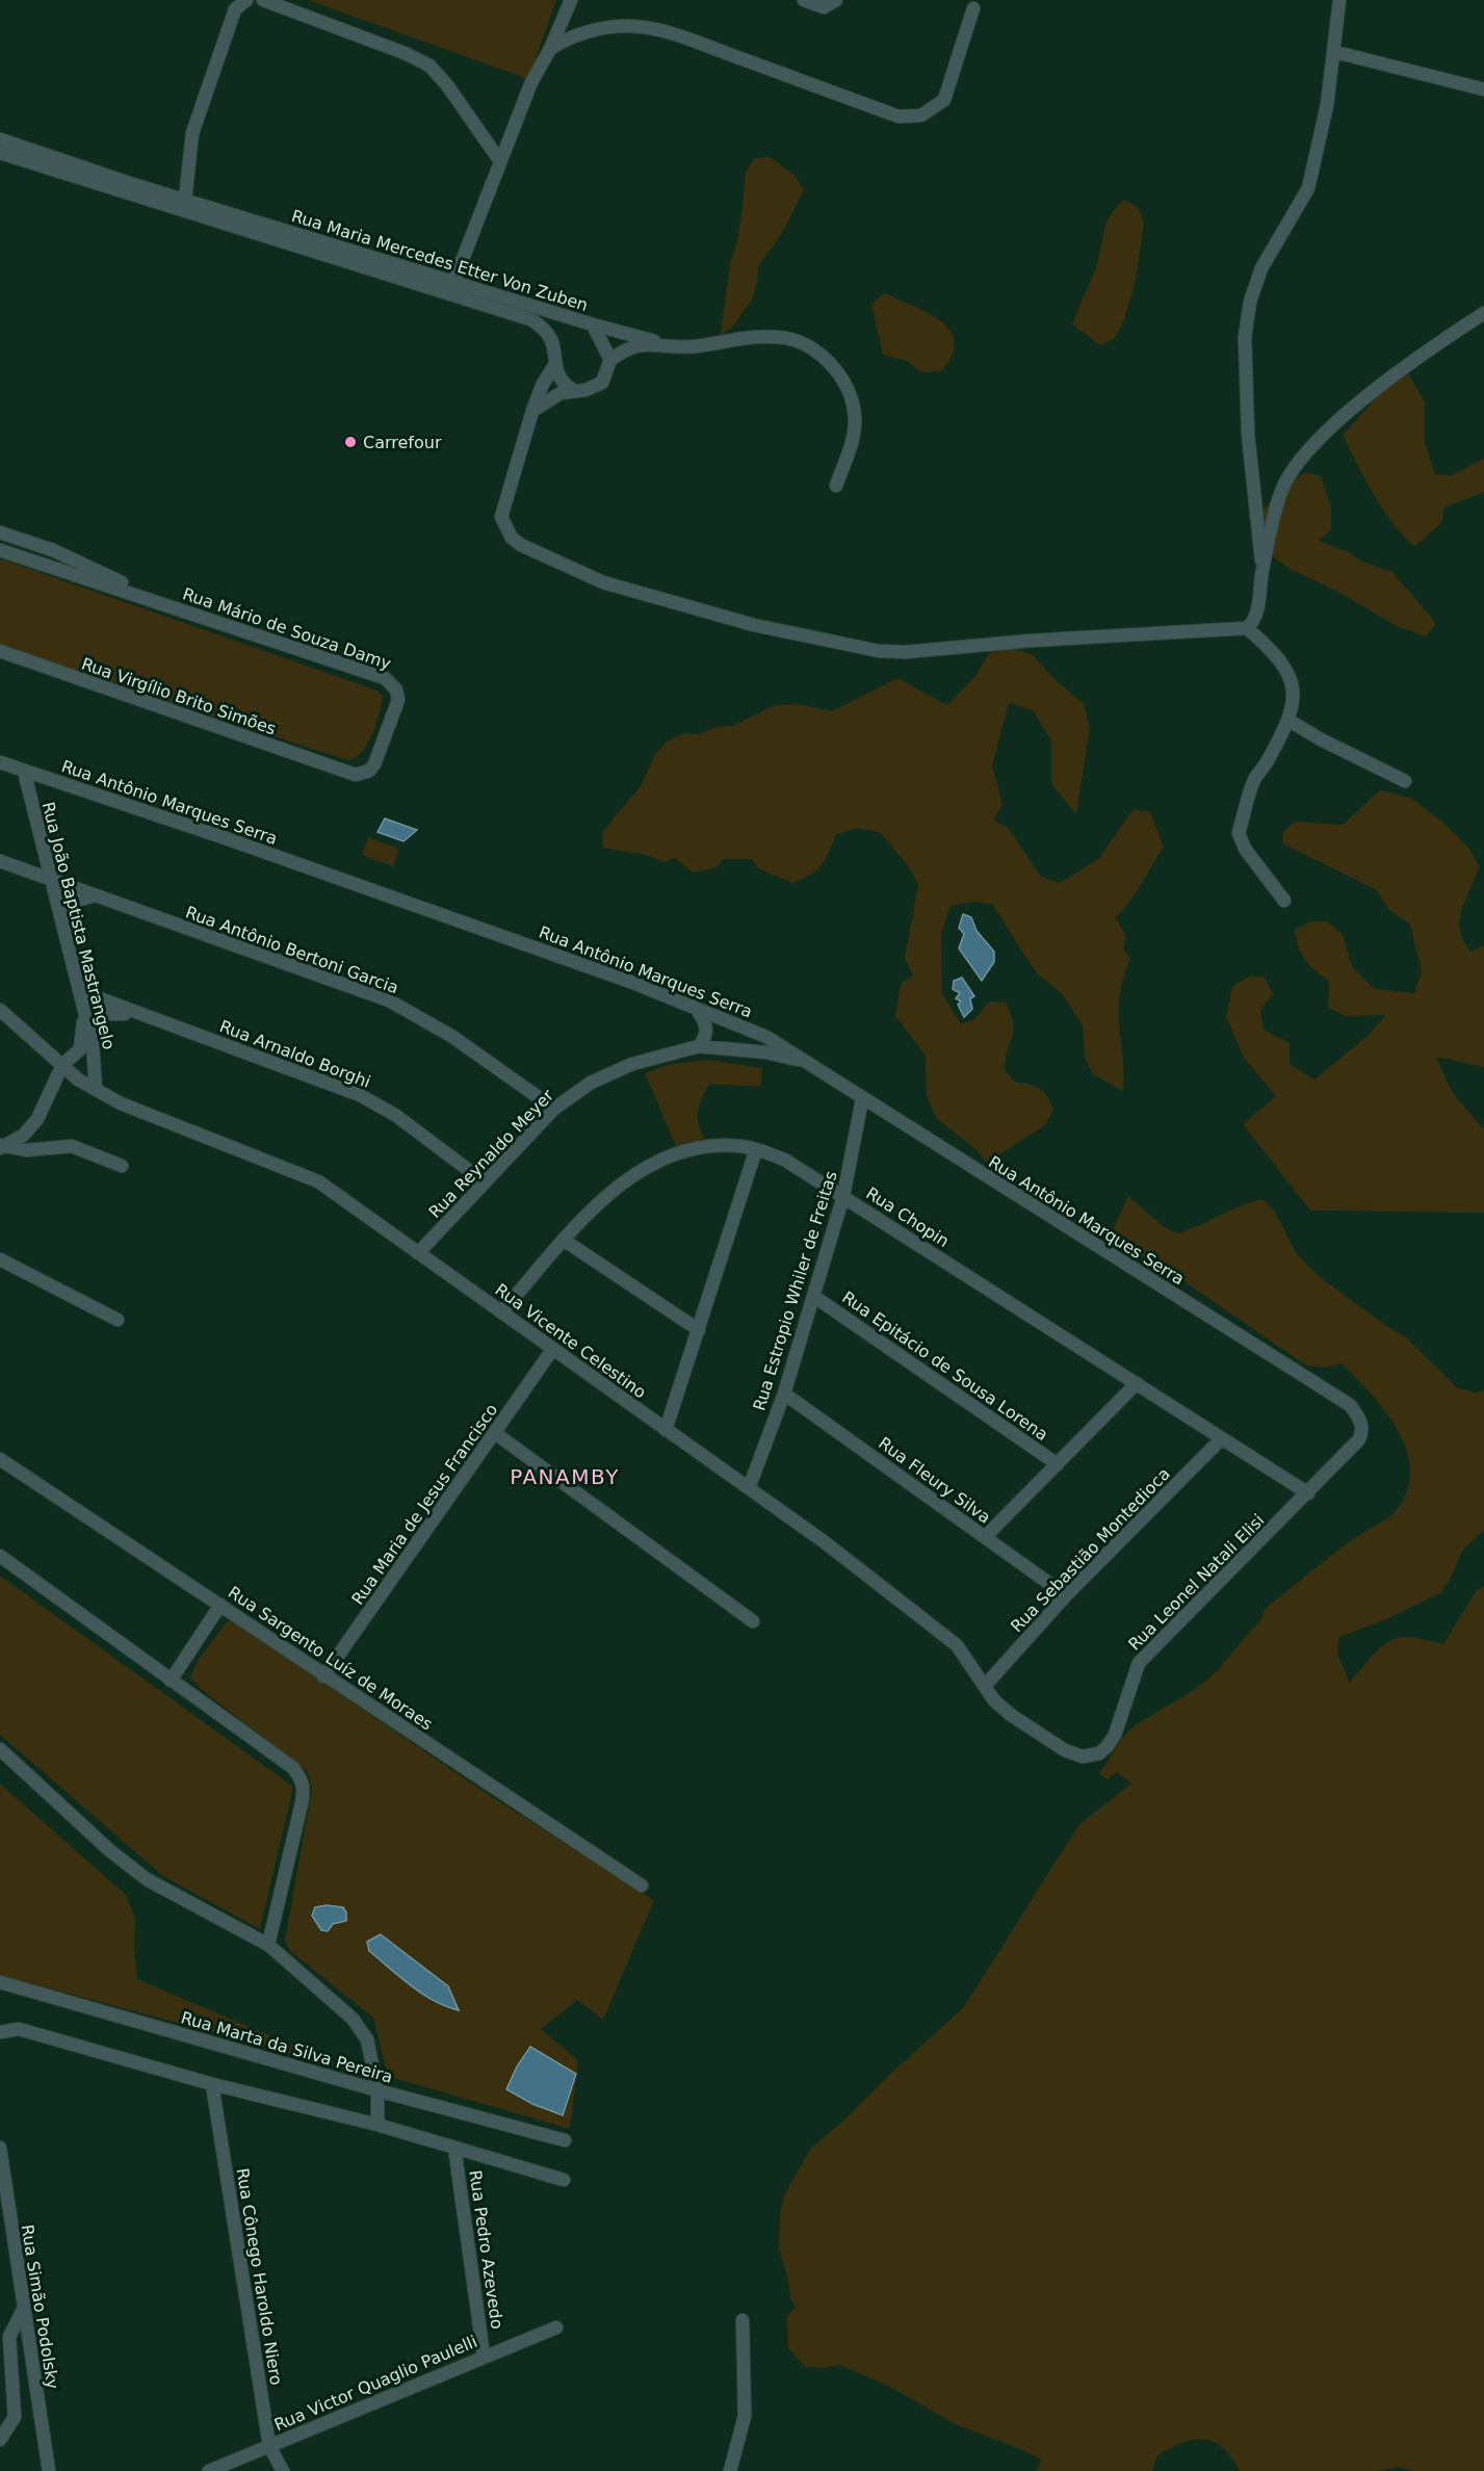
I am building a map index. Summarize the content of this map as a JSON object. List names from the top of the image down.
{
  "streets": {
    "street": [
      "Rua Maria Mercedes Etter Von Zuben",
      "Rua Mário de Souza Damy",
      "Rua Virgílio Brito Simões",
      "Rua Antônio Marques Serra",
      "Rua João Baptista Mastrangelo",
      "Rua Antônio Bertoni Garcia",
      "Rua Arnaldo Borghi",
      "Rua Reynaldo Meyer",
      "Rua Chopin",
      "Rua Estropio Whiler de Freitas",
      "Rua Vicente Celestino",
      "Rua Epitácio de Sousa Lorena",
      "Rua Fleury Silva",
      "Rua Maria de Jesus Francisco",
      "Rua Sebastião Montedioca",
      "Rua Leonel Natali Elisi",
      "Rua Sargento Luíz de Moraes",
      "Rua Marta da Silva Pereira",
      "Rua Pedro Azevedo",
      "Rua Cônego Haroldo Niero",
      "Rua Simão Podolsky",
      "Rua Victor Quaglio Paulelli"
    ]
  },
  "crossings": [
    ["Rua Mário de Souza Damy", "Rua Virgílio Brito Simões"],
    ["Rua Antônio Marques Serra", "Rua João Baptista Mastrangelo"],
    ["Rua Antônio Marques Serra", "Rua Reynaldo Meyer"],
    ["Rua Antônio Marques Serra", "Rua Estropio Whiler de Freitas"],
    ["Rua Antônio Marques Serra", "Rua Leonel Natali Elisi"],
    ["Rua João Baptista Mastrangelo", "Rua Antônio Bertoni Garcia"],
    ["Rua João Baptista Mastrangelo", "Rua Arnaldo Borghi"],
    ["Rua João Baptista Mastrangelo", "Rua Vicente Celestino"],
    ["Rua Antônio Bertoni Garcia", "Rua Reynaldo Meyer"],
    ["Rua Arnaldo Borghi", "Rua Reynaldo Meyer"],
    ["Rua Reynaldo Meyer", "Rua Vicente Celestino"],
    ["Rua Chopin", "Rua Estropio Whiler de Freitas"],
    ["Rua Chopin", "Rua Vicente Celestino"],
    ["Rua Chopin", "Rua Sebastião Montedioca"],
    ["Rua Chopin", "Rua Leonel Natali Elisi"],
    ["Rua Estropio Whiler de Freitas", "Rua Vicente Celestino"],
    ["Rua Estropio Whiler de Freitas", "Rua Epitácio de Sousa Lorena"],
    ["Rua Estropio Whiler de Freitas", "Rua Fleury Silva"],
    ["Rua Vicente Celestino", "Rua Maria de Jesus Francisco"],
    ["Rua Vicente Celestino", "Rua Sebastião Montedioca"],
    ["Rua Vicente Celestino", "Rua Leonel Natali Elisi"],
    ["Rua Fleury Silva", "Rua Sebastião Montedioca"],
    ["Rua Maria de Jesus Francisco", "Rua Sargento Luíz de Moraes"],
    ["Rua Pedro Azevedo", "Rua Victor Quaglio Paulelli"],
    ["Rua Cônego Haroldo Niero", "Rua Victor Quaglio Paulelli"]
  ],
  "districts": ["PANAMBY"],
  "places": ["Carrefour"]
}
